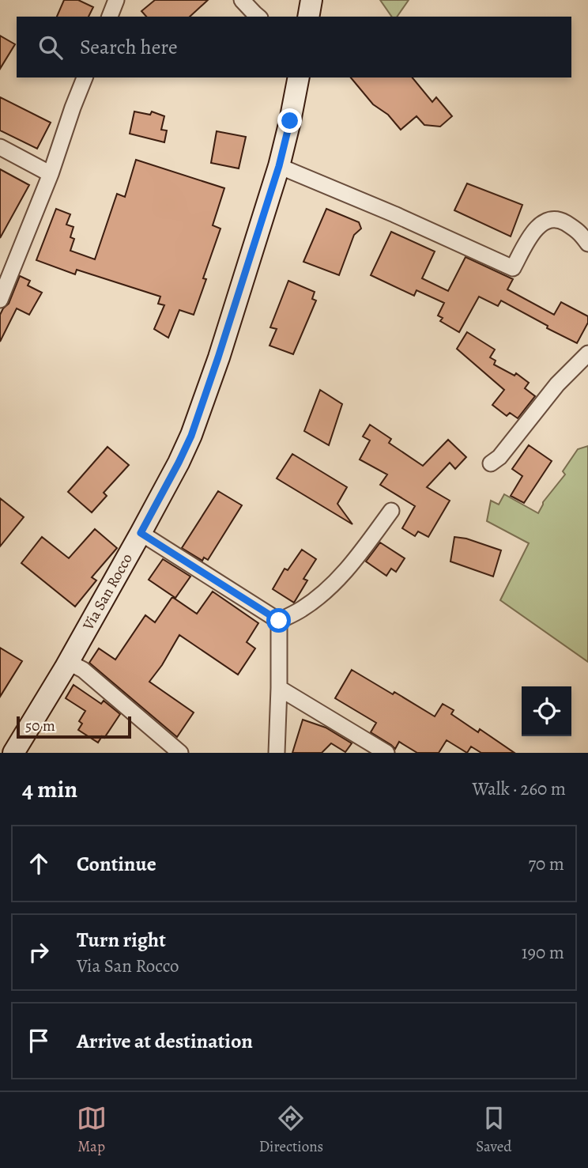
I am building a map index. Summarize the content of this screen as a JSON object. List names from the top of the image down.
{
  "streets": {
    "street": ["Via San Rocco"]
  },
  "scale_bar": "50 m",
  "page": {
    "search": "Search here",
    "scale": "50 m",
    "heading": ["4 min", "Walk · 260 m"],
    "list": [
      ["Continue", "70 m"],
      ["Turn right", "Via San Rocco", "190 m"],
      "Arrive at destination"
    ],
    "nav": ["Map", "Directions", "Saved"]
  }
}
